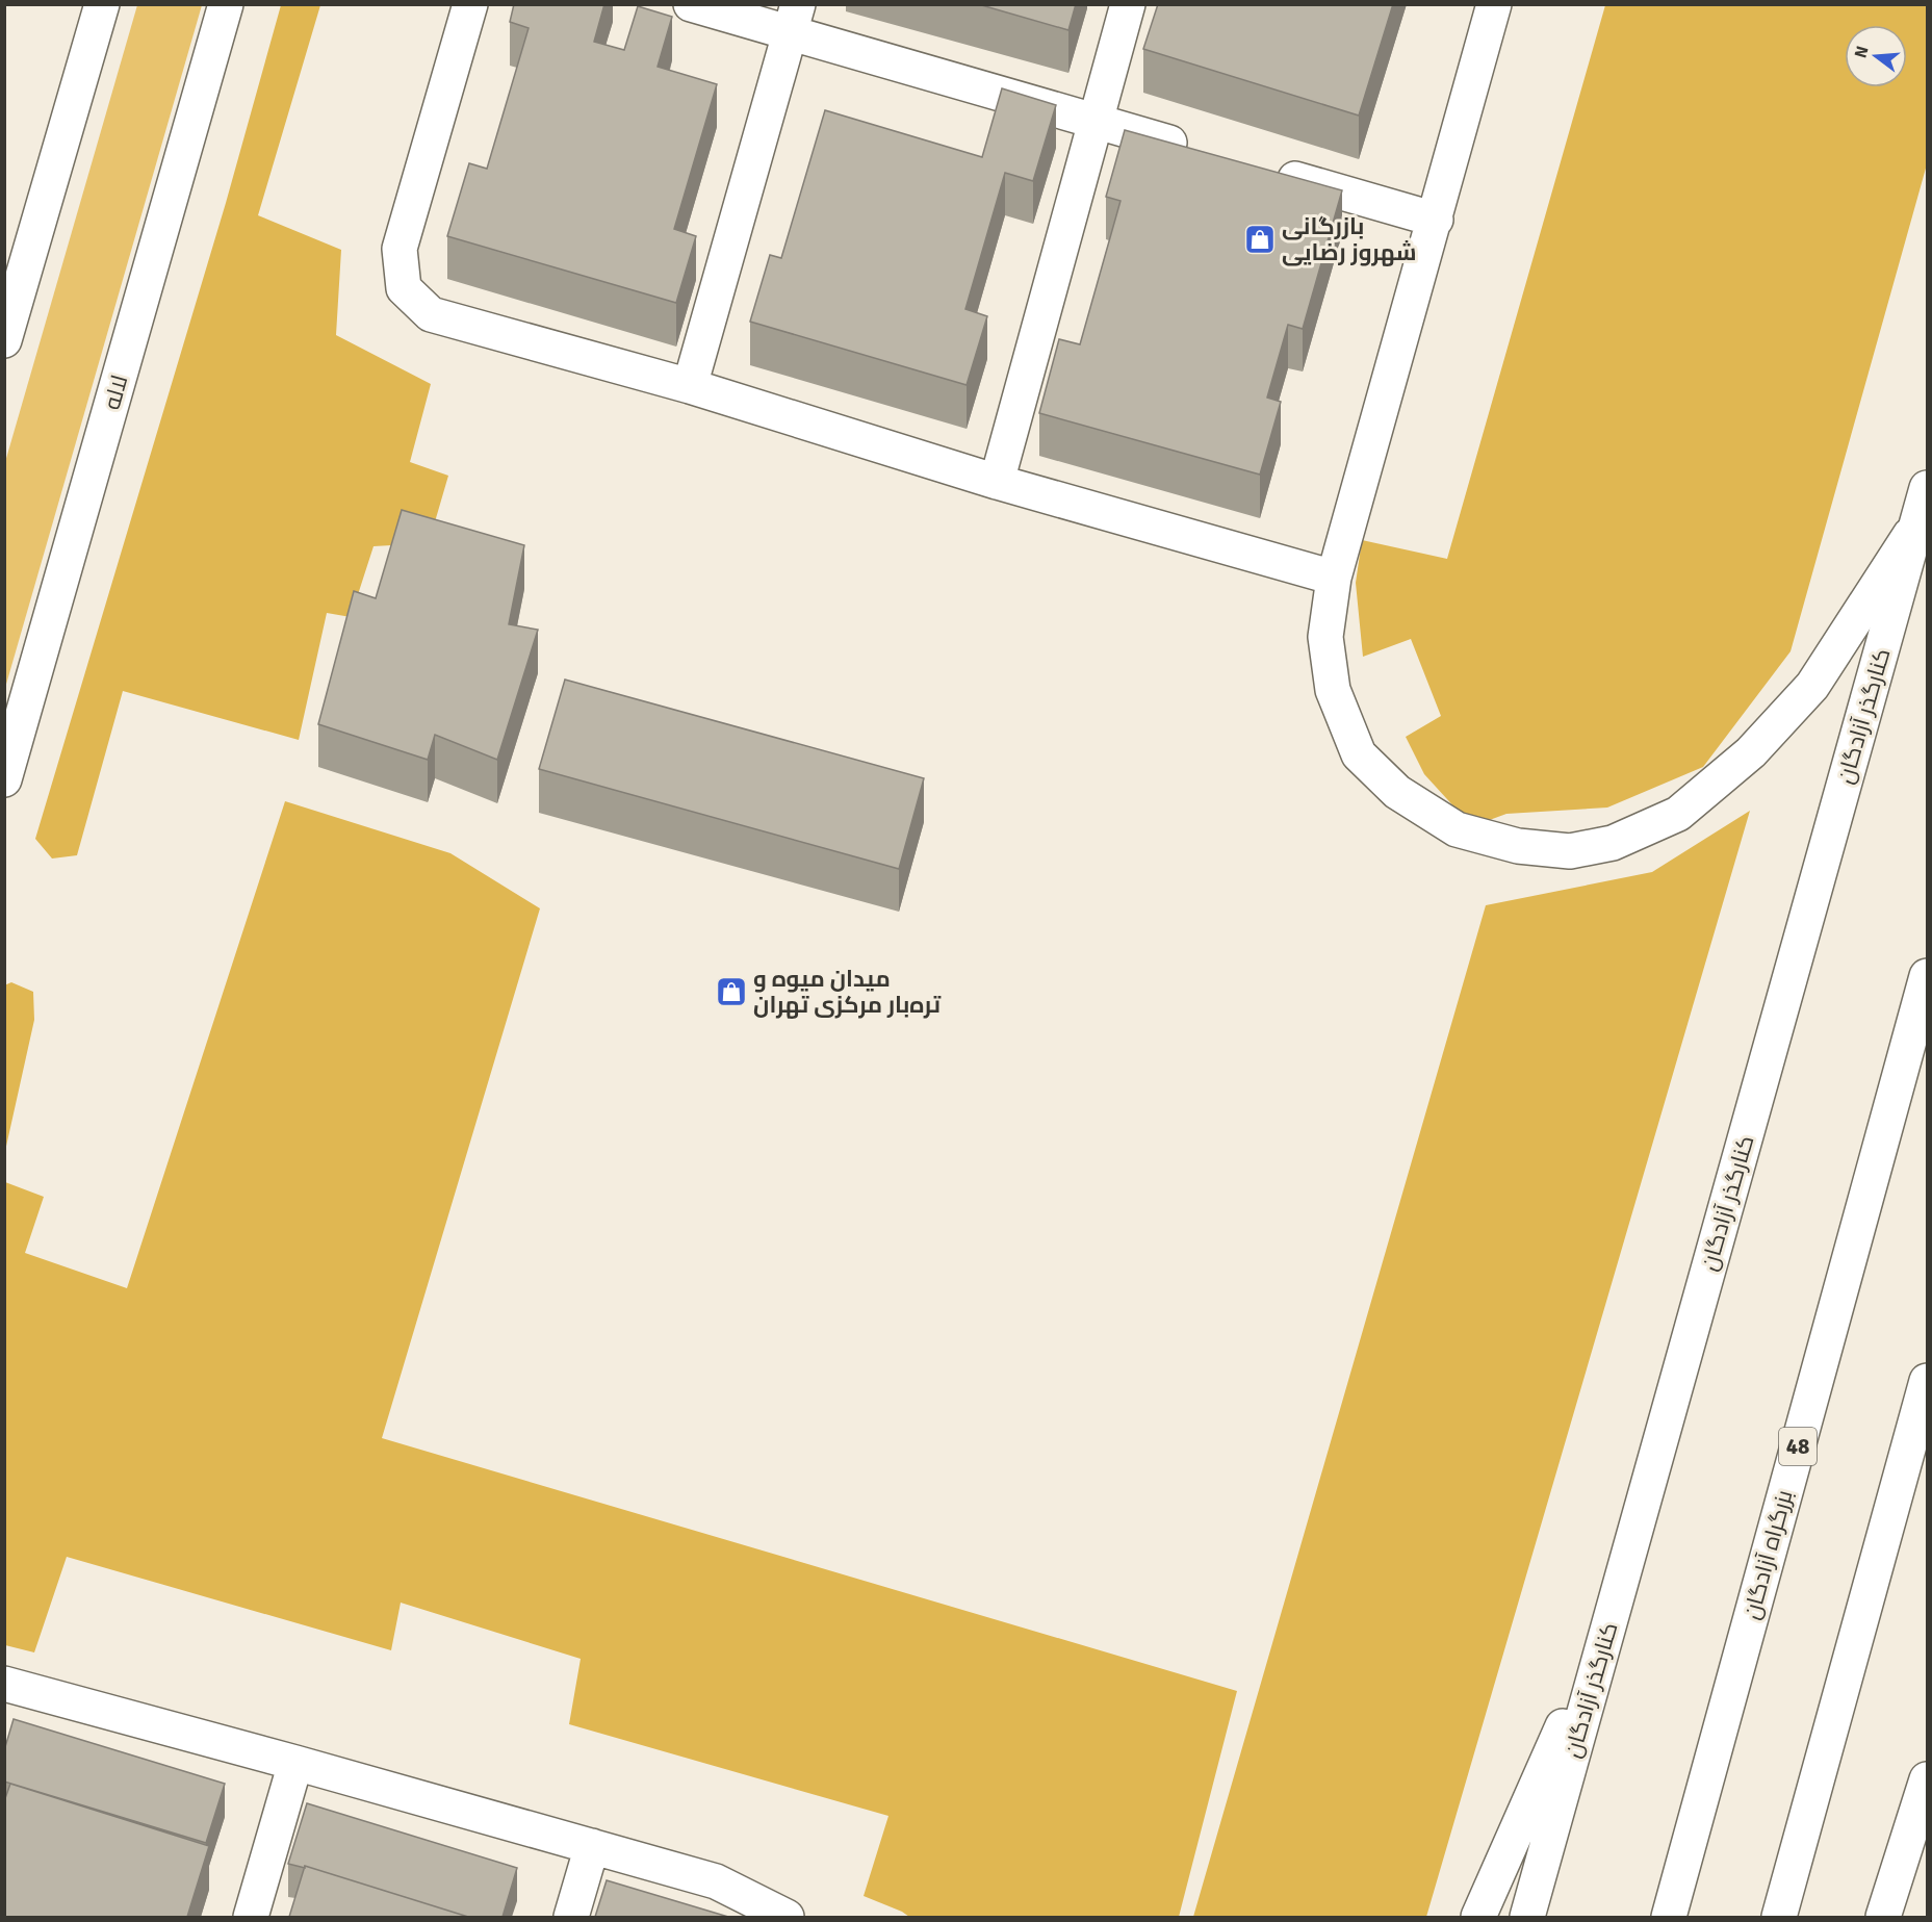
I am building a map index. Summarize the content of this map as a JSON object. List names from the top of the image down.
{
  "streets": {
    "main road": [
      "لاله",
      "کنارگذر آزادگان",
      "48",
      "بزرگراه آزادگان"
    ]
  },
  "places": {
    "shop": ["بازرگانی شهروز رضایی", "میدان میوه و تره‌بار مرکزی تهران"]
  },
  "north": "left"
}
